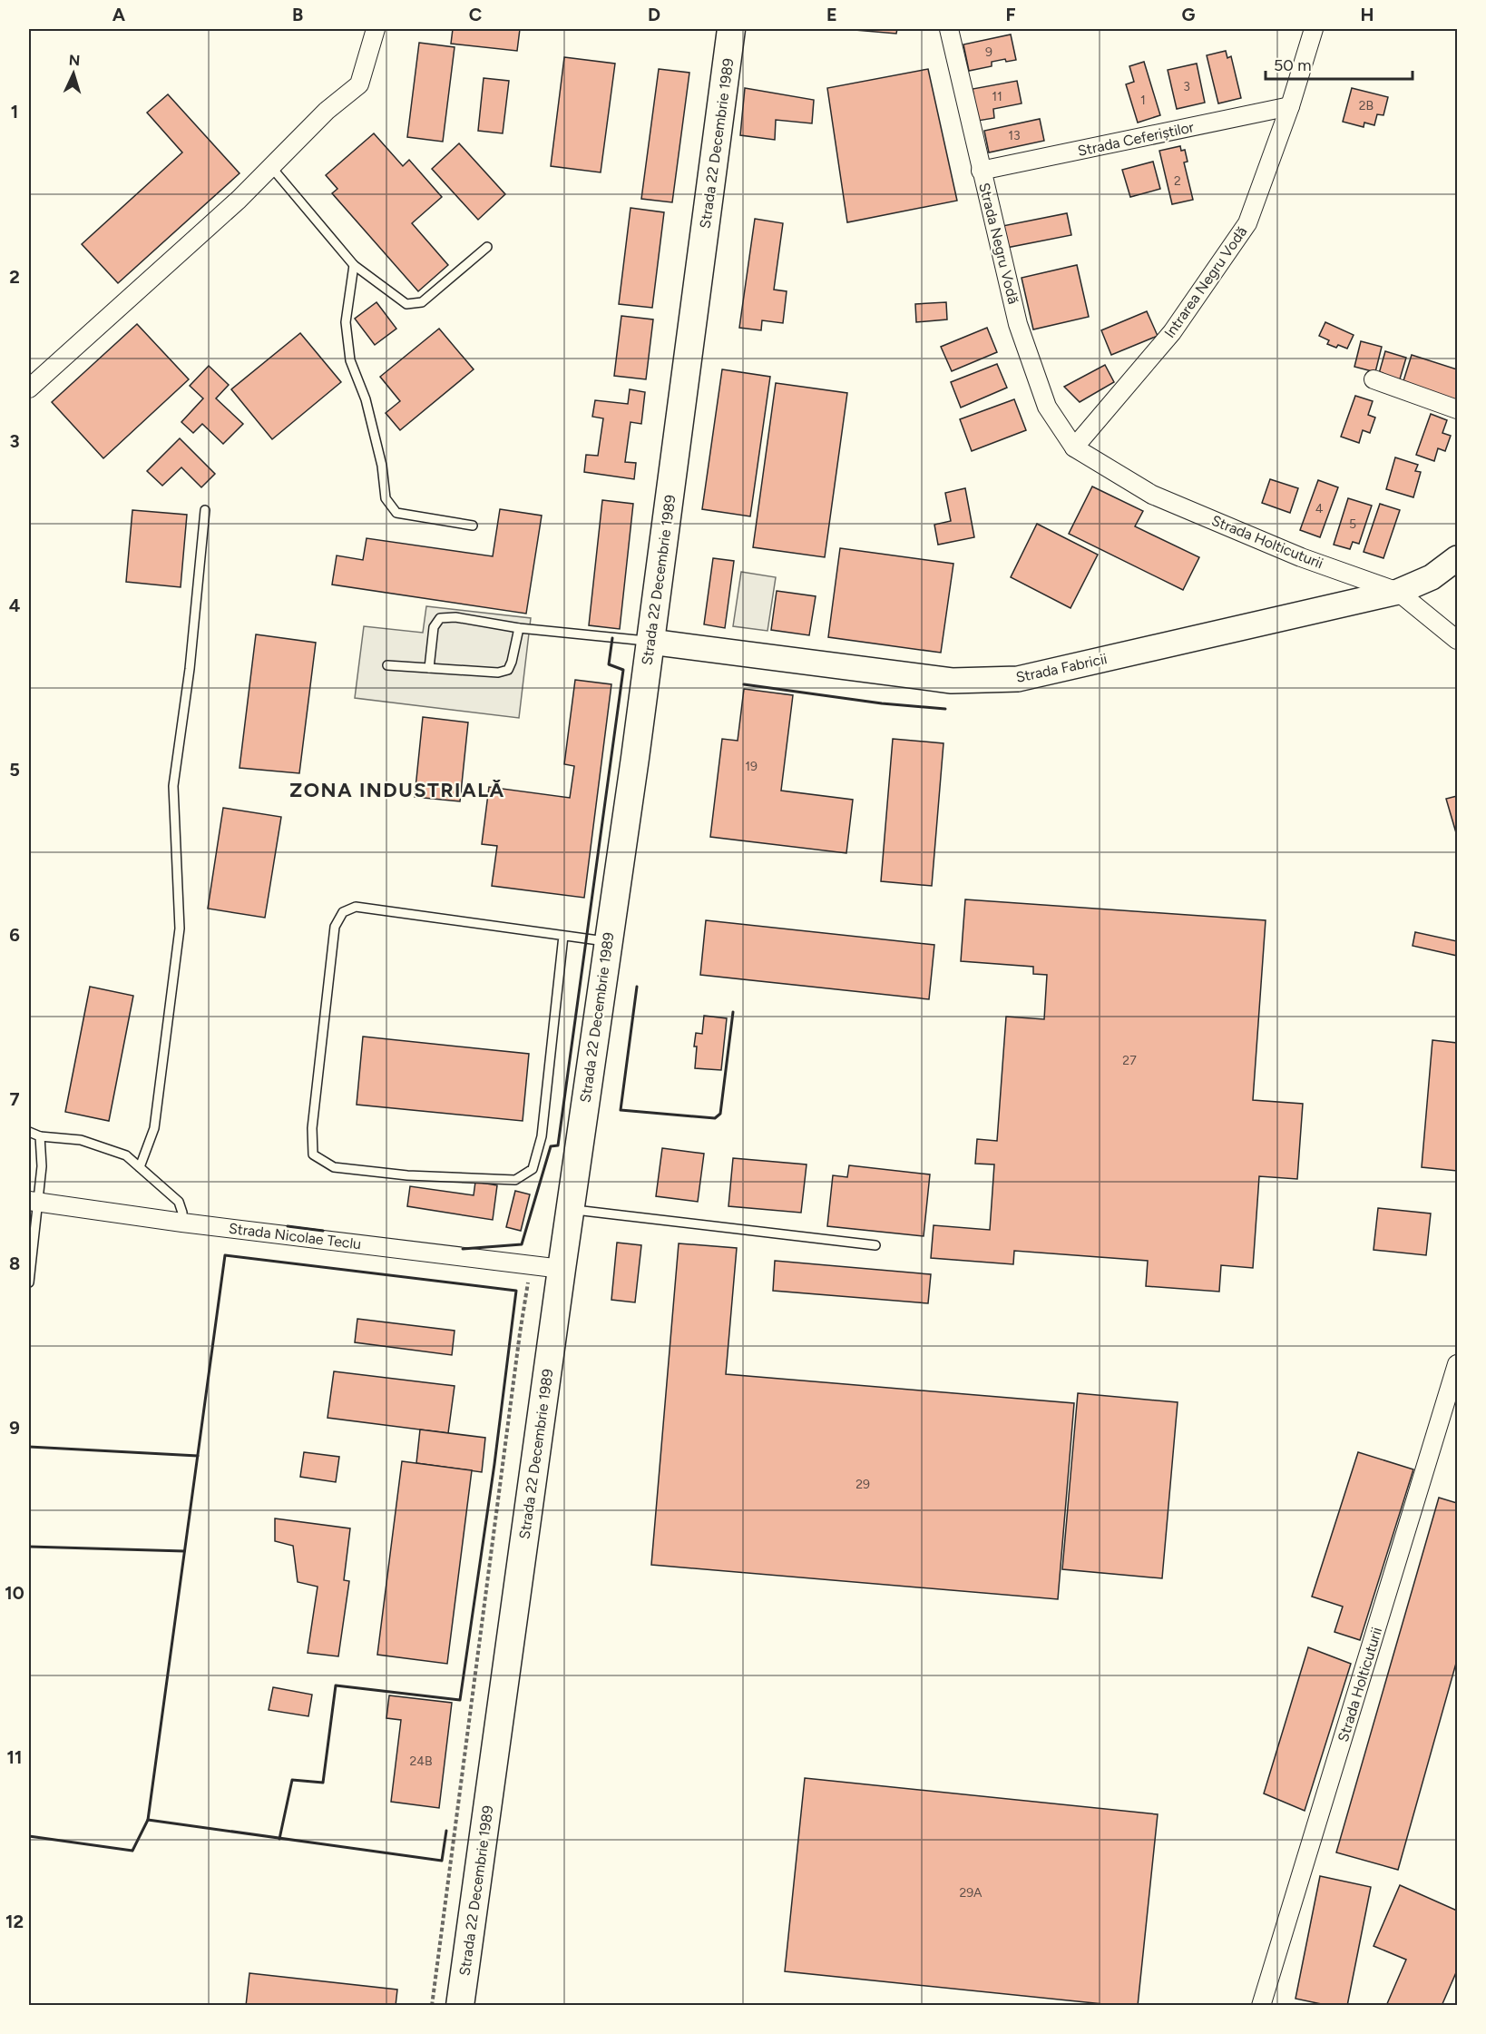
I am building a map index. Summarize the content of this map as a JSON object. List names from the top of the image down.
{
  "streets": {
    "main road": ["Strada 22 Decembrie 1989"],
    "street": [
      "Strada Ceferiștilor",
      "Strada Negru Vodă",
      "Intrarea Negru Vodă",
      "Strada Holticuturii",
      "Strada Fabricii",
      "Strada Nicolae Teclu"
    ]
  },
  "crossings": [
    ["Strada Ceferiștilor", "Strada Negru Vodă"],
    ["Strada Ceferiștilor", "Intrarea Negru Vodă"],
    ["Strada 22 Decembrie 1989", "Strada Fabricii"],
    ["Strada 22 Decembrie 1989", "Strada Nicolae Teclu"],
    ["Strada Negru Vodă", "Intrarea Negru Vodă"],
    ["Strada Negru Vodă", "Strada Holticuturii"],
    ["Intrarea Negru Vodă", "Strada Holticuturii"],
    ["Strada Holticuturii", "Strada Fabricii"]
  ],
  "districts": ["ZONA INDUSTRIALĂ"],
  "house_numbers": [
    "9",
    "3",
    "11",
    "1",
    "2B",
    "13",
    "2",
    "4",
    "5",
    "19",
    "27",
    "29",
    "24B",
    "29A"
  ],
  "scale_bar": "50 m",
  "north": "top",
  "grid": {
    "columns": [
      "A",
      "B",
      "C",
      "D",
      "E",
      "F",
      "G",
      "H"
    ],
    "rows": [
      "1",
      "2",
      "3",
      "4",
      "5",
      "6",
      "7",
      "8",
      "9",
      "10",
      "11",
      "12"
    ]
  }
}
